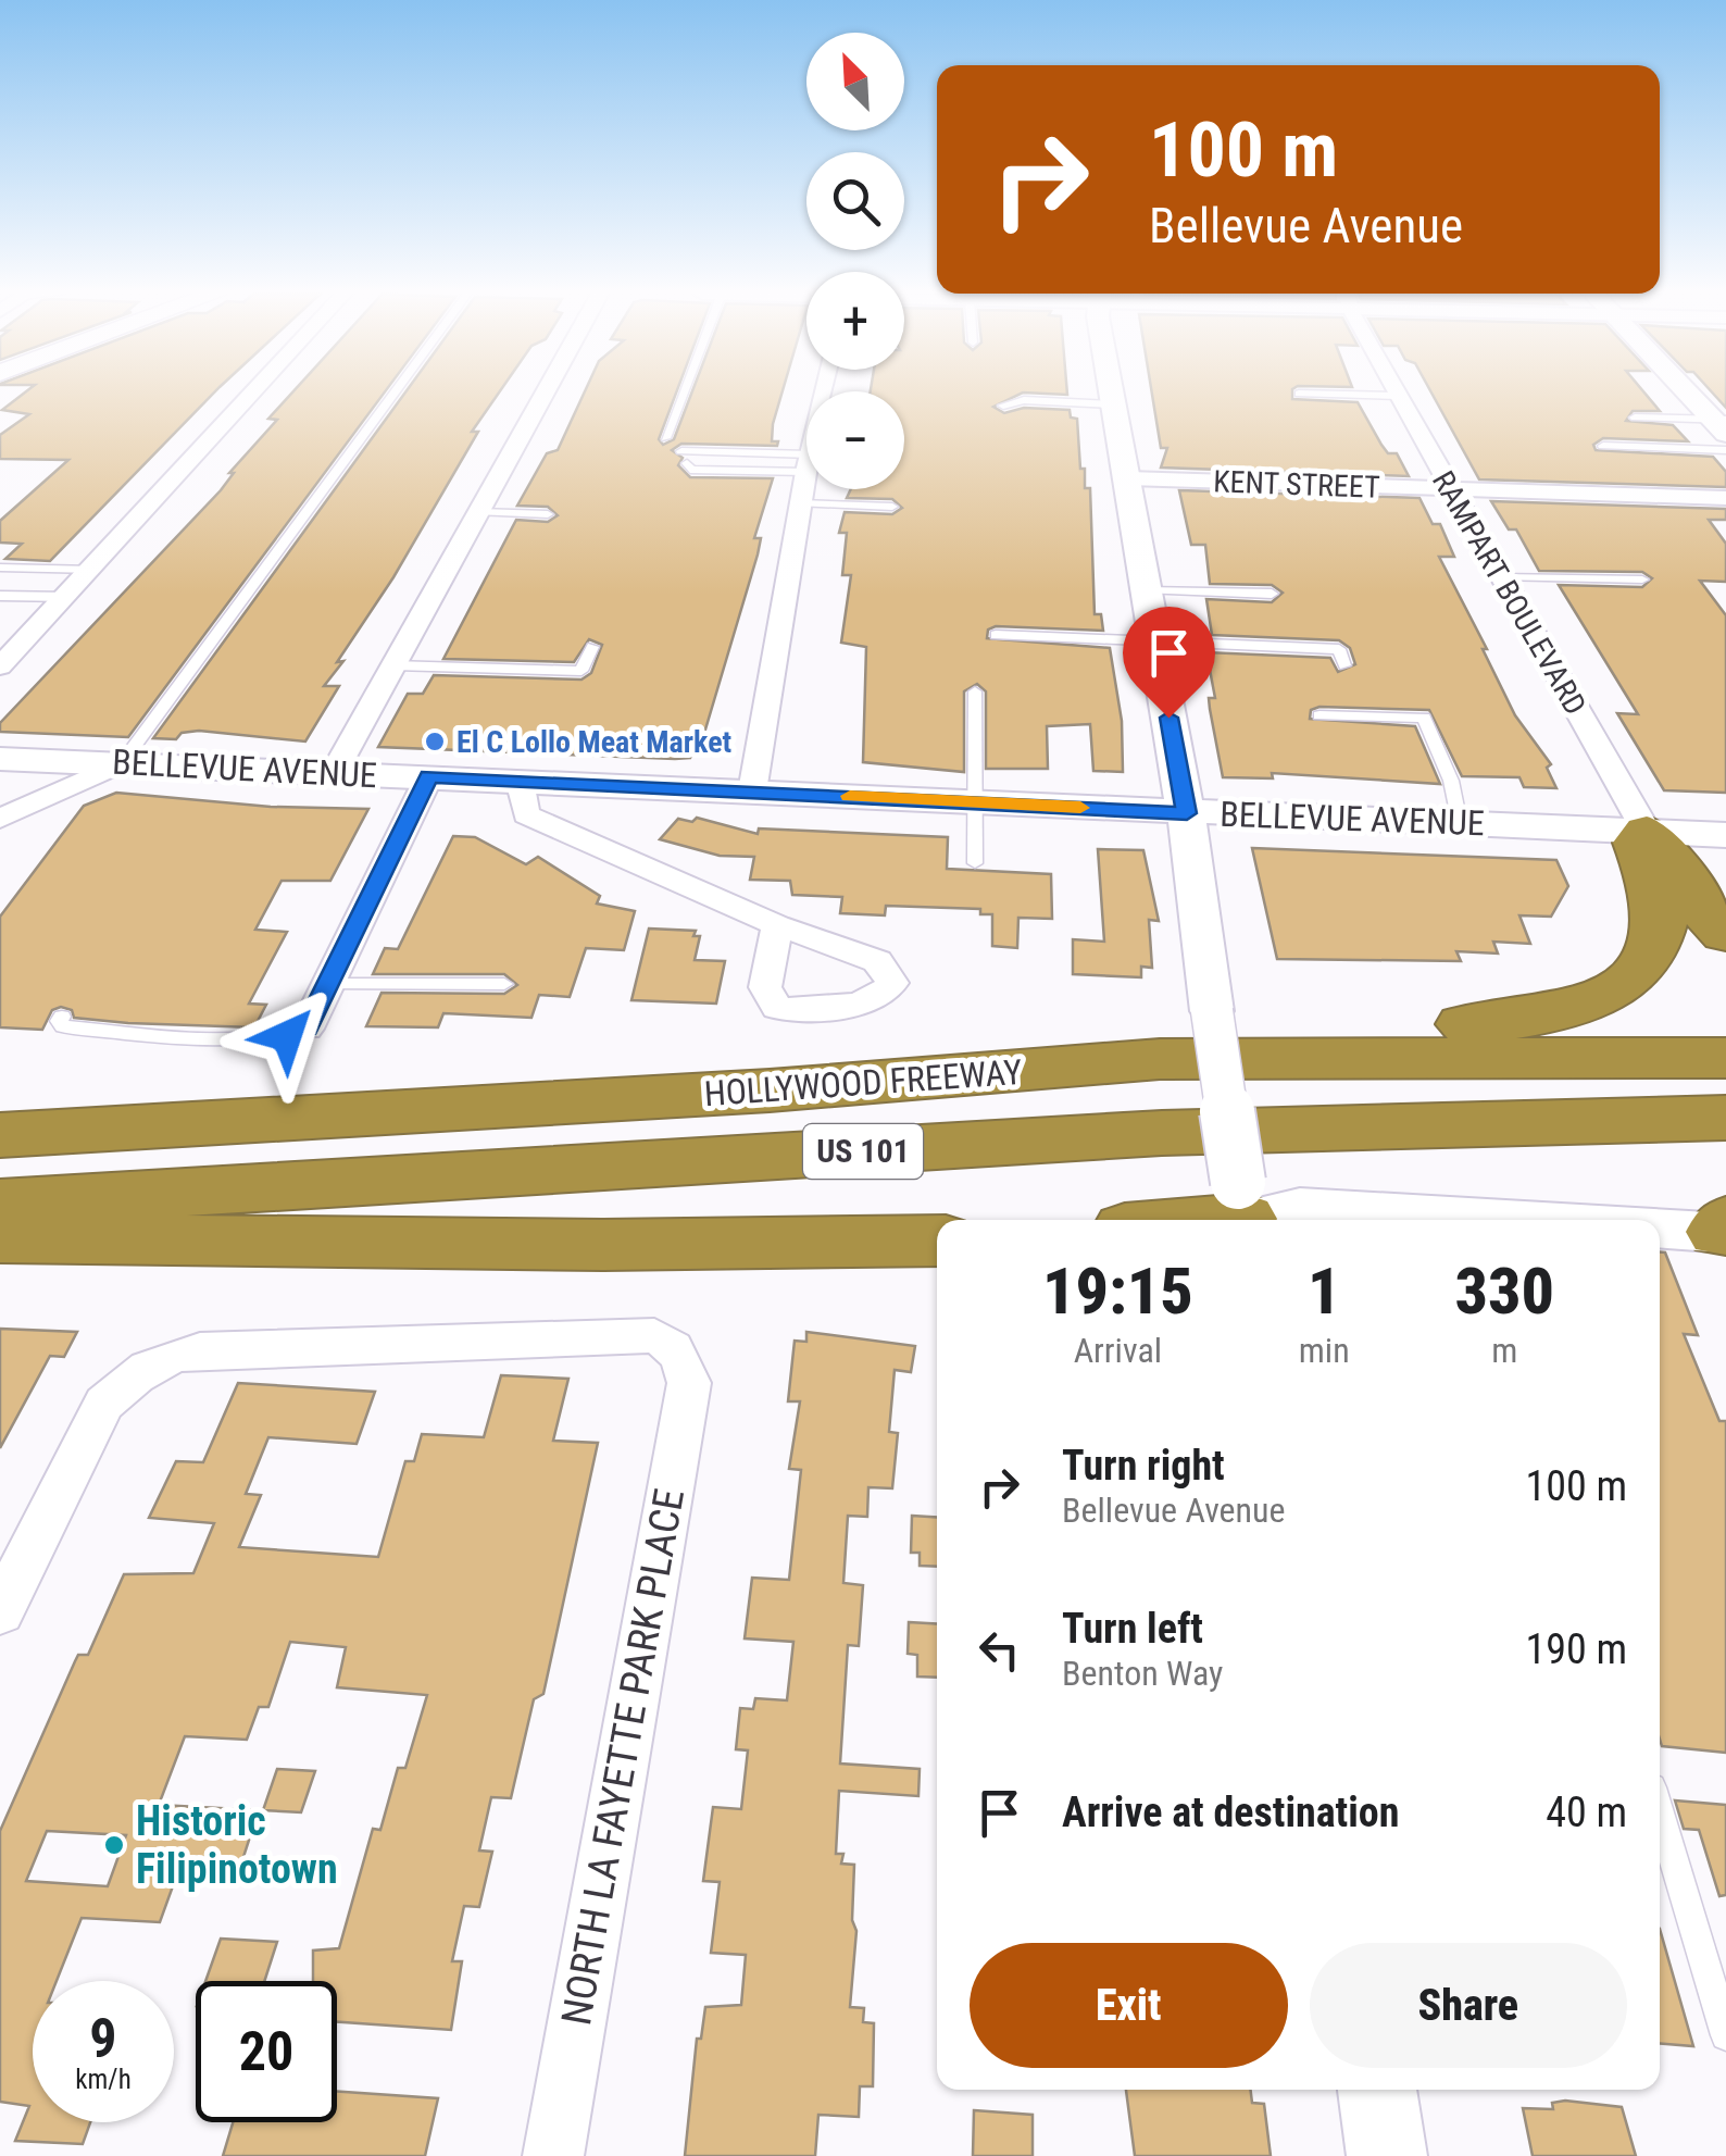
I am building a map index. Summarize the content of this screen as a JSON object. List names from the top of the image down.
{
  "streets": {
    "highway": ["HOLLYWOOD FREEWAY", "US 101"],
    "street": [
      "KENT STREET",
      "RAMPART BOULEVARD",
      "BELLEVUE AVENUE",
      "NORTH LA FAYETTE PARK PLACE"
    ]
  },
  "crossings": [
    ["KENT STREET", "RAMPART BOULEVARD"],
    ["RAMPART BOULEVARD", "BELLEVUE AVENUE"]
  ],
  "places": ["El C Lollo Meat Market", "Historic Filipinotown"],
  "north": "top left",
  "page": {
    "map_buttons": ["+", "−"],
    "turn": ["100 m", "Bellevue Avenue"],
    "eta": [
      "19:15",
      "Arrival",
      "1",
      "min",
      "330",
      "m"
    ],
    "list": [
      {
        "name": "Turn right",
        "note": "Bellevue Avenue",
        "value": "100 m"
      },
      {
        "name": "Turn left",
        "note": "Benton Way",
        "value": "190 m"
      },
      {
        "name": "Arrive at destination",
        "value": "40 m"
      }
    ],
    "buttons": ["Exit", "Share"],
    "speed": "9 km/h",
    "limit": "20"
  }
}
